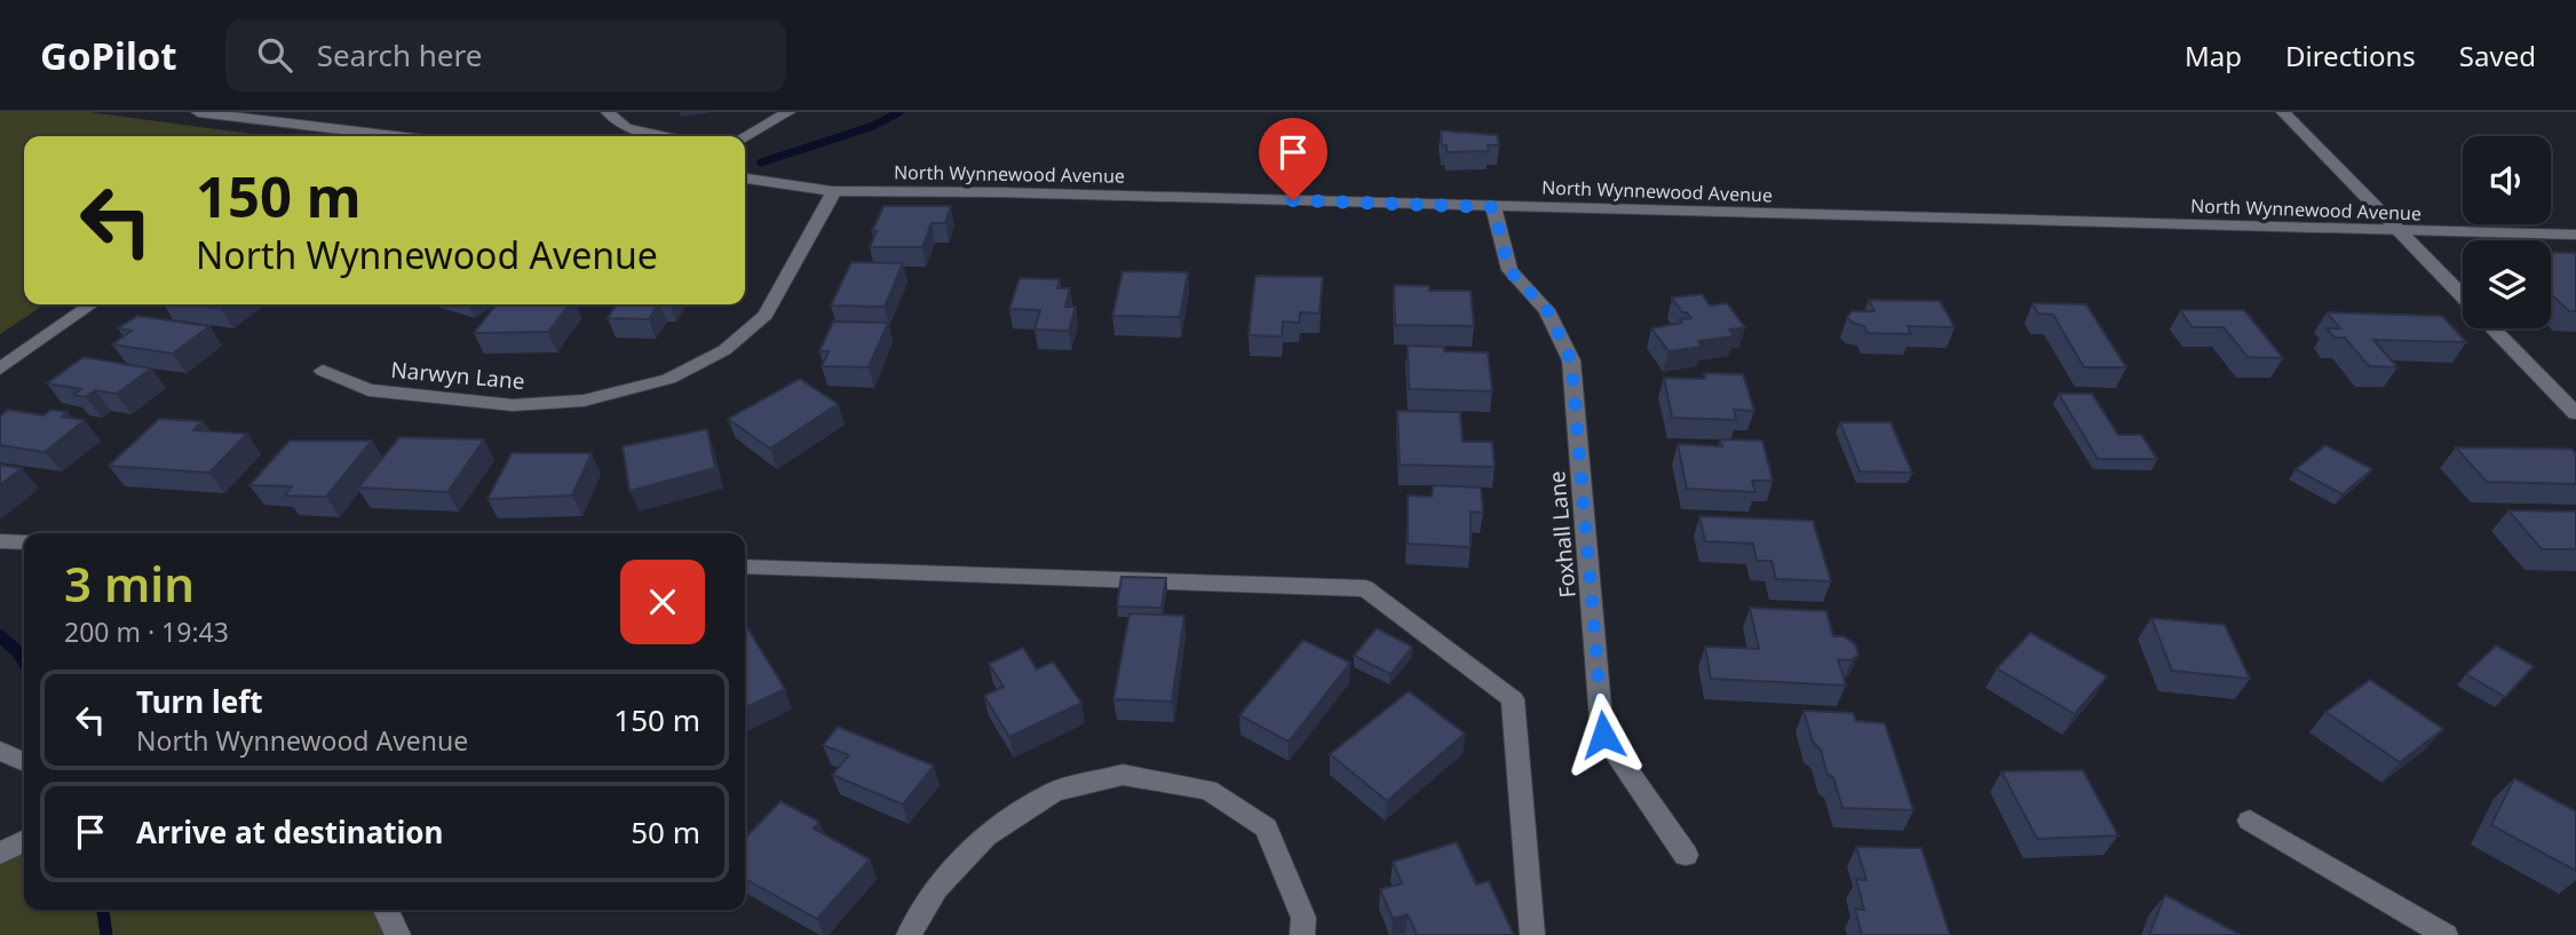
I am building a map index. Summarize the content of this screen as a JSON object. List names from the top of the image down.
{
  "streets": {
    "street": ["North Wynnewood Avenue", "Narwyn Lane", "Foxhall Lane"]
  },
  "crossings": [
    ["North Wynnewood Avenue", "Narwyn Lane"],
    ["North Wynnewood Avenue", "Foxhall Lane"]
  ],
  "page": {
    "header": "GoPilot",
    "search": "Search here",
    "nav": ["Map", "Directions", "Saved"],
    "turn": ["150 m", "North Wynnewood Avenue"],
    "heading": ["3 min", "200 m · 19:43"],
    "list": [
      {
        "name": "Turn left",
        "note": "North Wynnewood Avenue",
        "value": "150 m"
      },
      {
        "name": "Arrive at destination",
        "value": "50 m"
      }
    ]
  }
}
